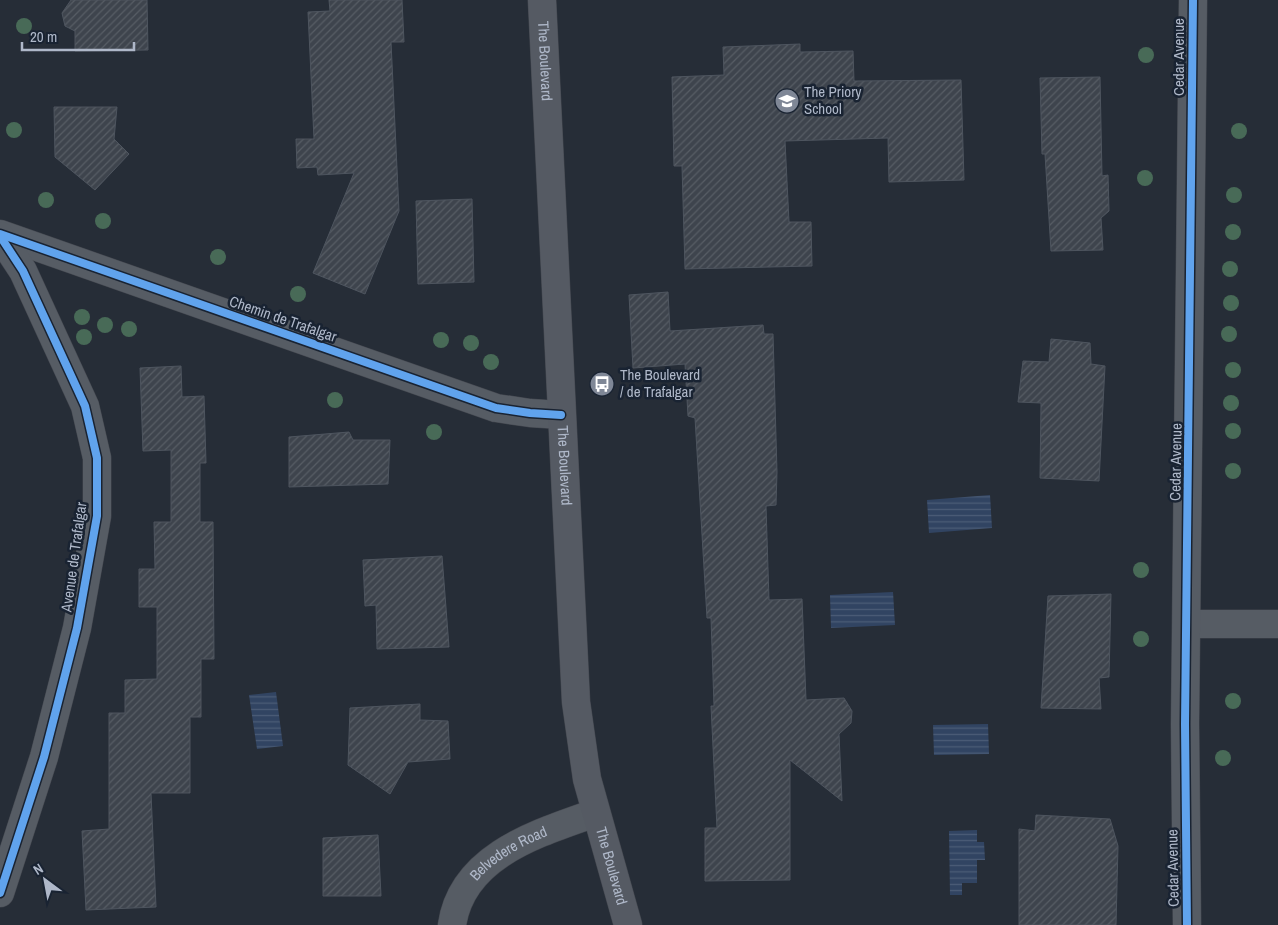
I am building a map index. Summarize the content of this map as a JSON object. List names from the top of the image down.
{
  "streets": {
    "main road": ["The Boulevard"],
    "street": [
      "Cedar Avenue",
      "Chemin de Trafalgar",
      "Avenue de Trafalgar",
      "Belvedere Road"
    ]
  },
  "crossings": [
    ["The Boulevard", "Chemin de Trafalgar"],
    ["The Boulevard", "Belvedere Road"],
    ["Chemin de Trafalgar", "Avenue de Trafalgar"]
  ],
  "places": {
    "school or university": ["The Priory School"],
    "bus stop": ["The Boulevard / de Trafalgar"]
  },
  "scale_bar": "20 m",
  "north": "top left"
}
